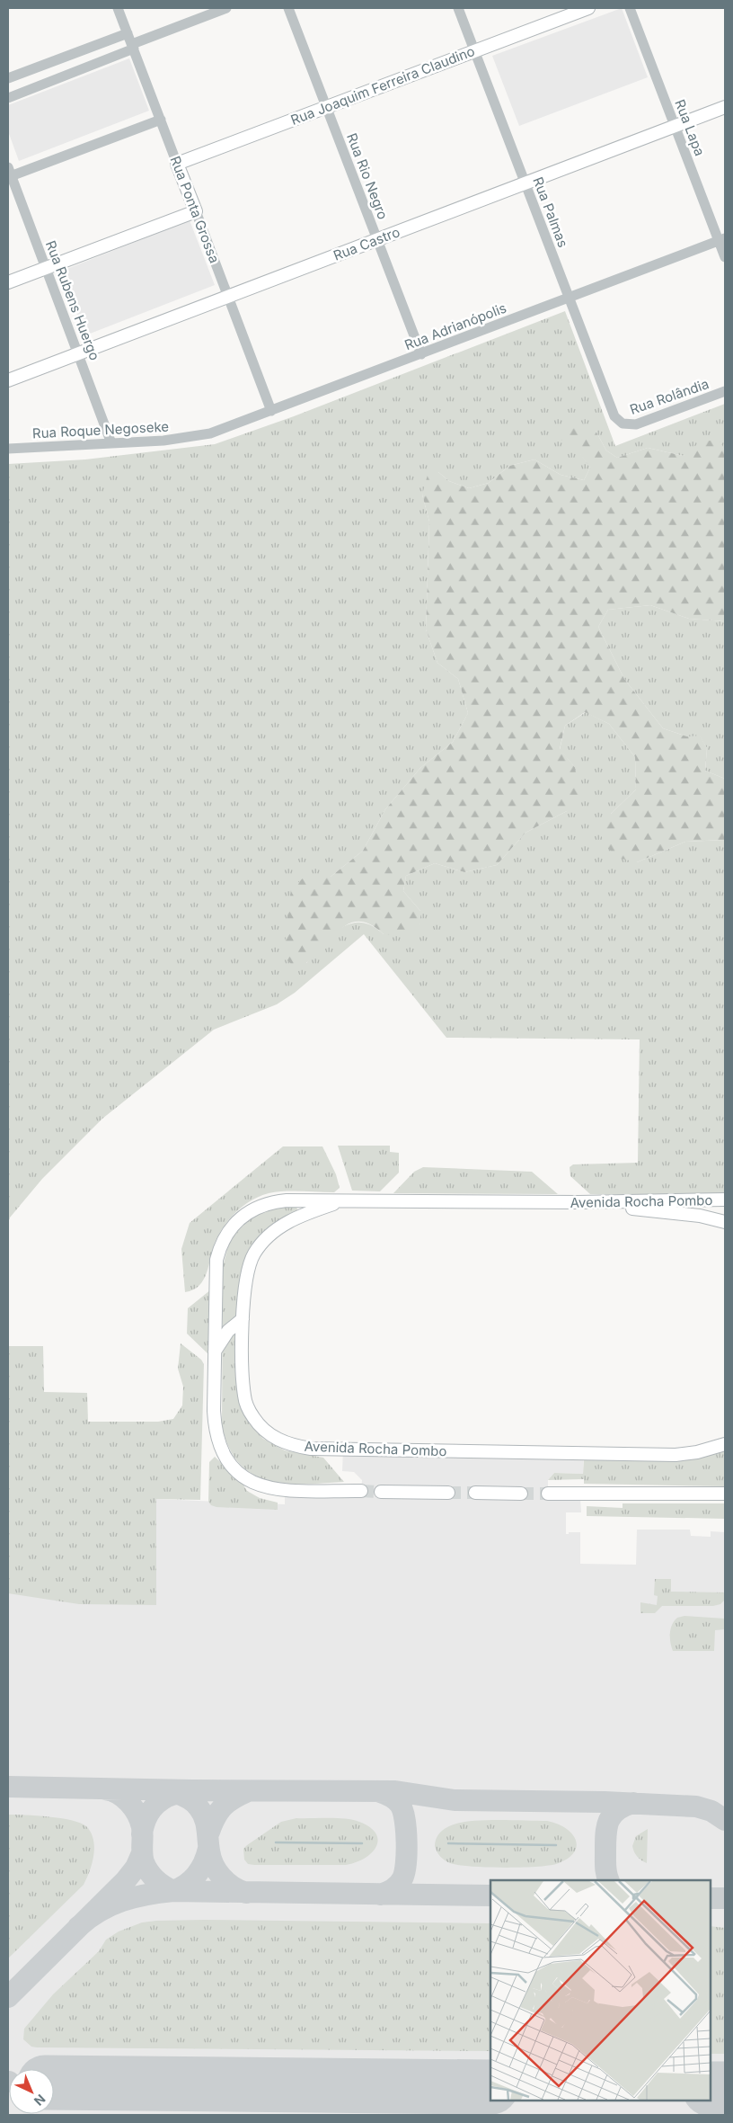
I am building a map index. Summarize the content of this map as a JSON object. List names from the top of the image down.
{
  "streets": {
    "main road": [
      "Rua Joaquim Ferreira Claudino",
      "Rua Ponta Grossa",
      "Rua Castro",
      "Avenida Rocha Pombo"
    ],
    "street": [
      "Rua Lapa",
      "Rua Rio Negro",
      "Rua Palmas",
      "Rua Rubens Huergo",
      "Rua Adrianópolis",
      "Rua Rolândia",
      "Rua Roque Negoseke"
    ]
  },
  "crossings": [
    ["Rua Joaquim Ferreira Claudino", "Rua Rio Negro"],
    ["Rua Joaquim Ferreira Claudino", "Rua Ponta Grossa"],
    ["Rua Joaquim Ferreira Claudino", "Rua Palmas"],
    ["Rua Lapa", "Rua Castro"],
    ["Rua Lapa", "Rua Adrianópolis"],
    ["Rua Rio Negro", "Rua Castro"],
    ["Rua Rio Negro", "Rua Adrianópolis"],
    ["Rua Ponta Grossa", "Rua Castro"],
    ["Rua Ponta Grossa", "Rua Adrianópolis"],
    ["Rua Palmas", "Rua Castro"],
    ["Rua Palmas", "Rua Adrianópolis"],
    ["Rua Palmas", "Rua Rolândia"],
    ["Rua Castro", "Rua Rubens Huergo"],
    ["Rua Rubens Huergo", "Rua Roque Negoseke"],
    ["Rua Adrianópolis", "Rua Roque Negoseke"]
  ],
  "north": "bottom right"
}
